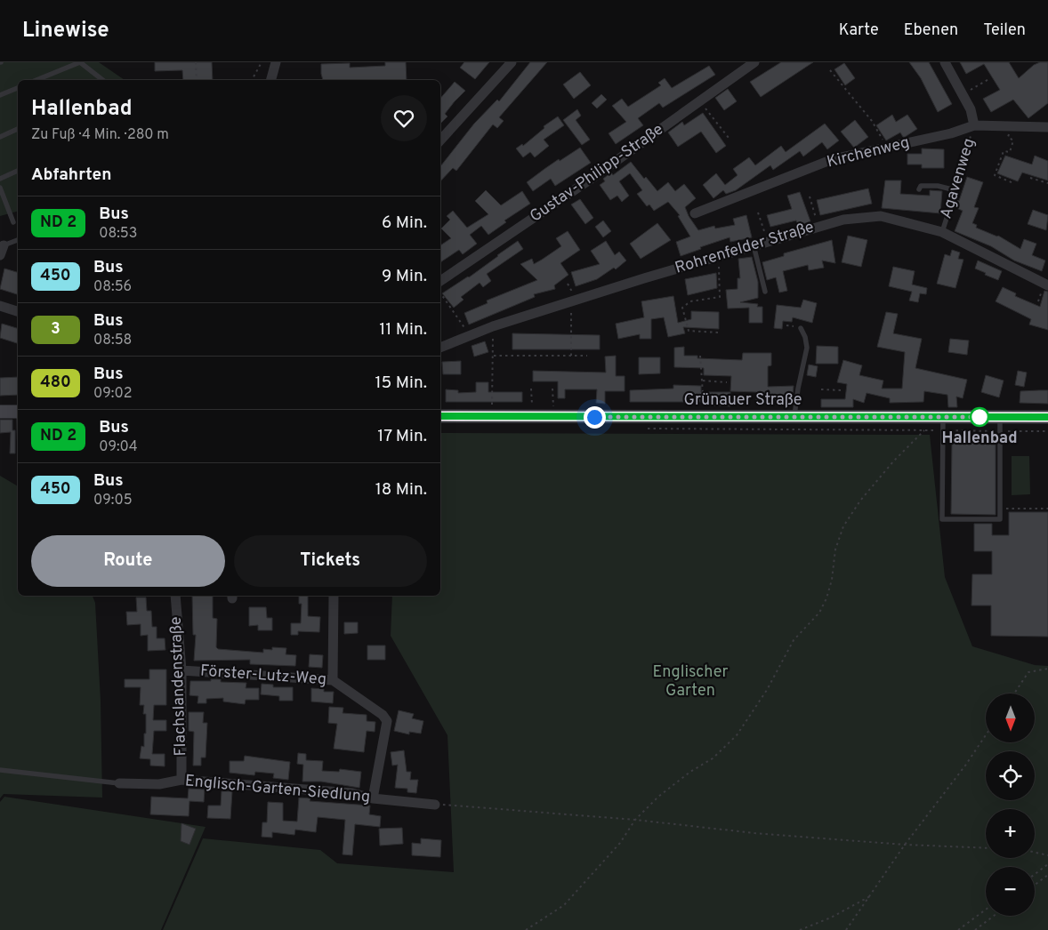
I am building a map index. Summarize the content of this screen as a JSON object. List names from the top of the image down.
{
  "streets": {
    "street": [
      "Kirchenweg",
      "Gustav-Philipp-Straße",
      "Rohrenfelder Straße",
      "Grünauer Straße",
      "Förster-Lutz-Weg",
      "Flachslandenstraße",
      "Englisch-Garten-Siedlung"
    ],
    "lane": ["Agavenweg"]
  },
  "crossings": [
    ["Kirchenweg", "Agavenweg"],
    ["Agavenweg", "Rohrenfelder Straße"],
    ["Förster-Lutz-Weg", "Flachslandenstraße"],
    ["Förster-Lutz-Weg", "Englisch-Garten-Siedlung"],
    ["Flachslandenstraße", "Englisch-Garten-Siedlung"]
  ],
  "parks": ["Englischer Garten"],
  "places": ["Hallenbad"],
  "north": "bottom",
  "page": {
    "header": "Linewise",
    "nav": ["Karte", "Ebenen", "Teilen"],
    "heading": [
      ["Hallenbad", "Zu Fuß · 4 Min. · 280 m"],
      "Abfahrten"
    ],
    "list": [
      {
        "mark": "ND 2",
        "name": "Bus",
        "note": "08:53",
        "value": "6 Min."
      },
      {
        "mark": "450",
        "name": "Bus",
        "note": "08:56",
        "value": "9 Min."
      },
      {
        "mark": "3",
        "name": "Bus",
        "note": "08:58",
        "value": "11 Min."
      },
      {
        "mark": "480",
        "name": "Bus",
        "note": "09:02",
        "value": "15 Min."
      },
      {
        "mark": "ND 2",
        "name": "Bus",
        "note": "09:04",
        "value": "17 Min."
      },
      {
        "mark": "450",
        "name": "Bus",
        "note": "09:05",
        "value": "18 Min."
      }
    ],
    "buttons": ["Route", "Tickets"],
    "map_buttons": ["+", "−"]
  }
}
